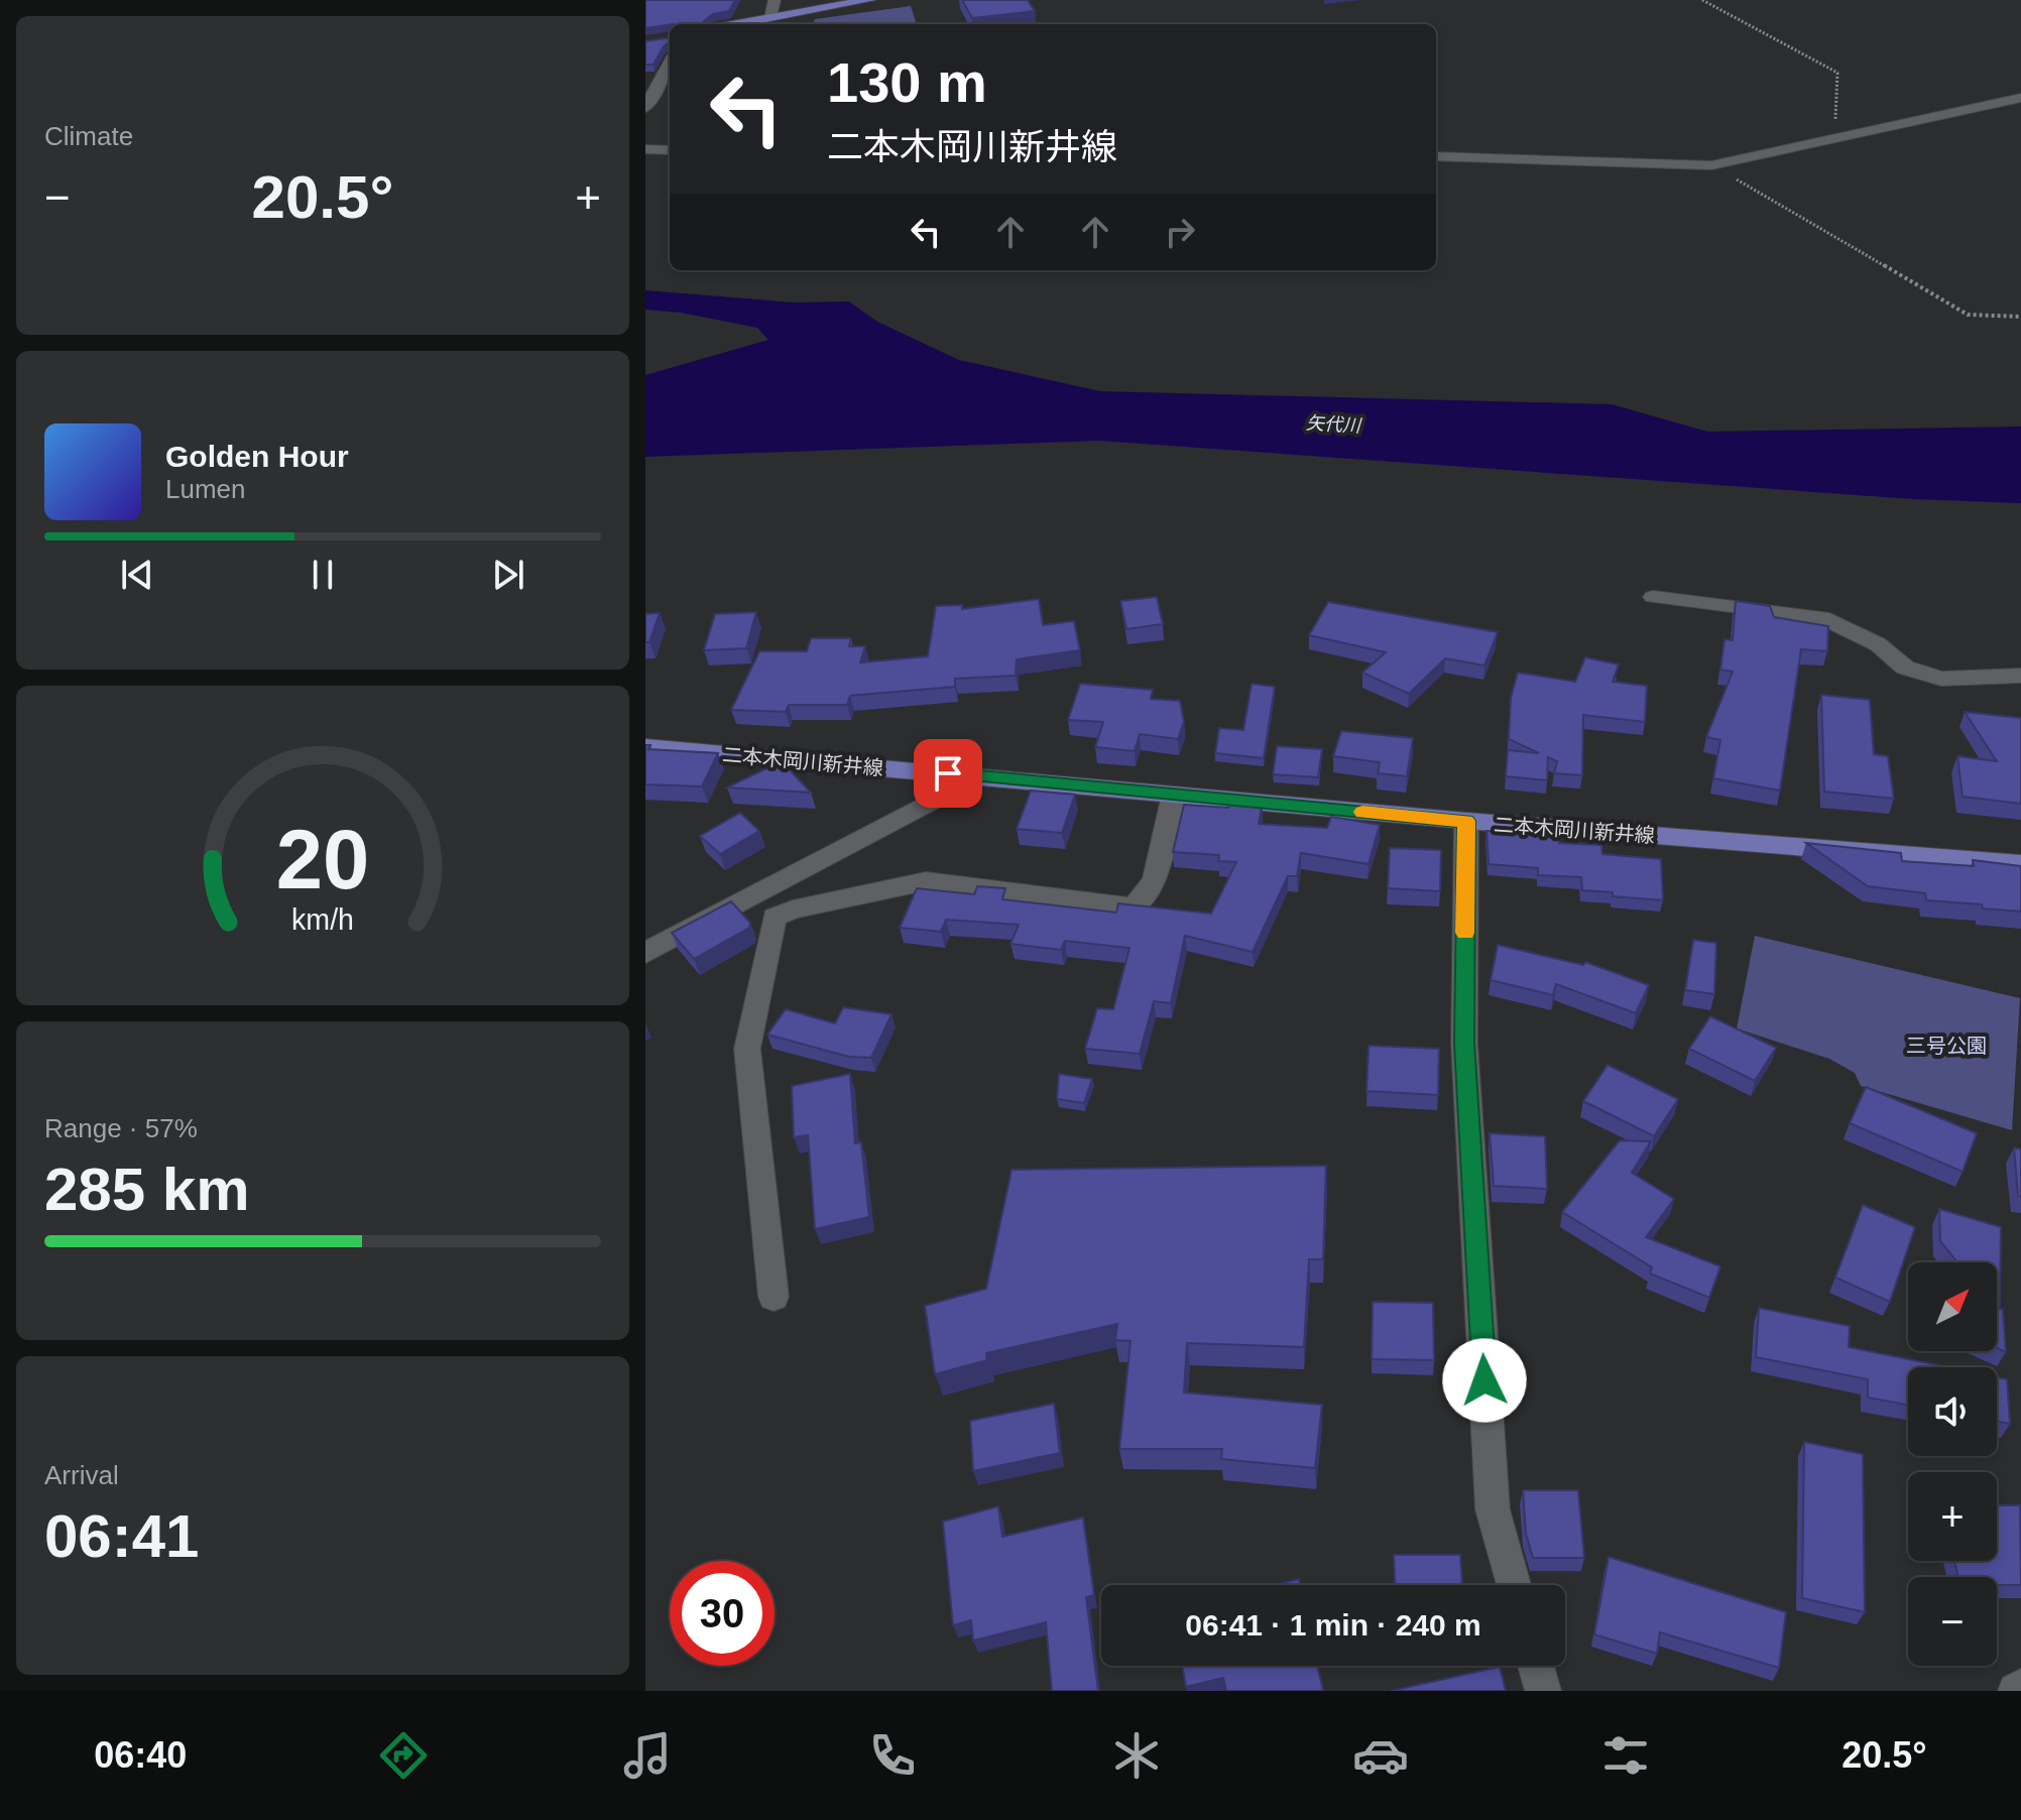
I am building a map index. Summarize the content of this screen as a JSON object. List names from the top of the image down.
{
  "streets": {
    "main road": ["二本木岡川新井線"]
  },
  "water": ["矢代川"],
  "parks": ["三号公園"],
  "north": "top right",
  "page": {
    "tile": [
      "Climate",
      ["Range · 57%", "285 km"],
      ["Arrival", "06:41"]
    ],
    "turn": ["130 m", "二本木岡川新井線"],
    "heat": ["−", "20.5°", "+"],
    "song": ["Golden Hour", "Lumen"],
    "map_buttons": ["+", "−"],
    "limit": "30",
    "trip": "06:41 · 1 min · 240 m",
    "tabs": ["06:40", "20.5°"],
    "gauge": ["20", "km/h"]
  }
}
